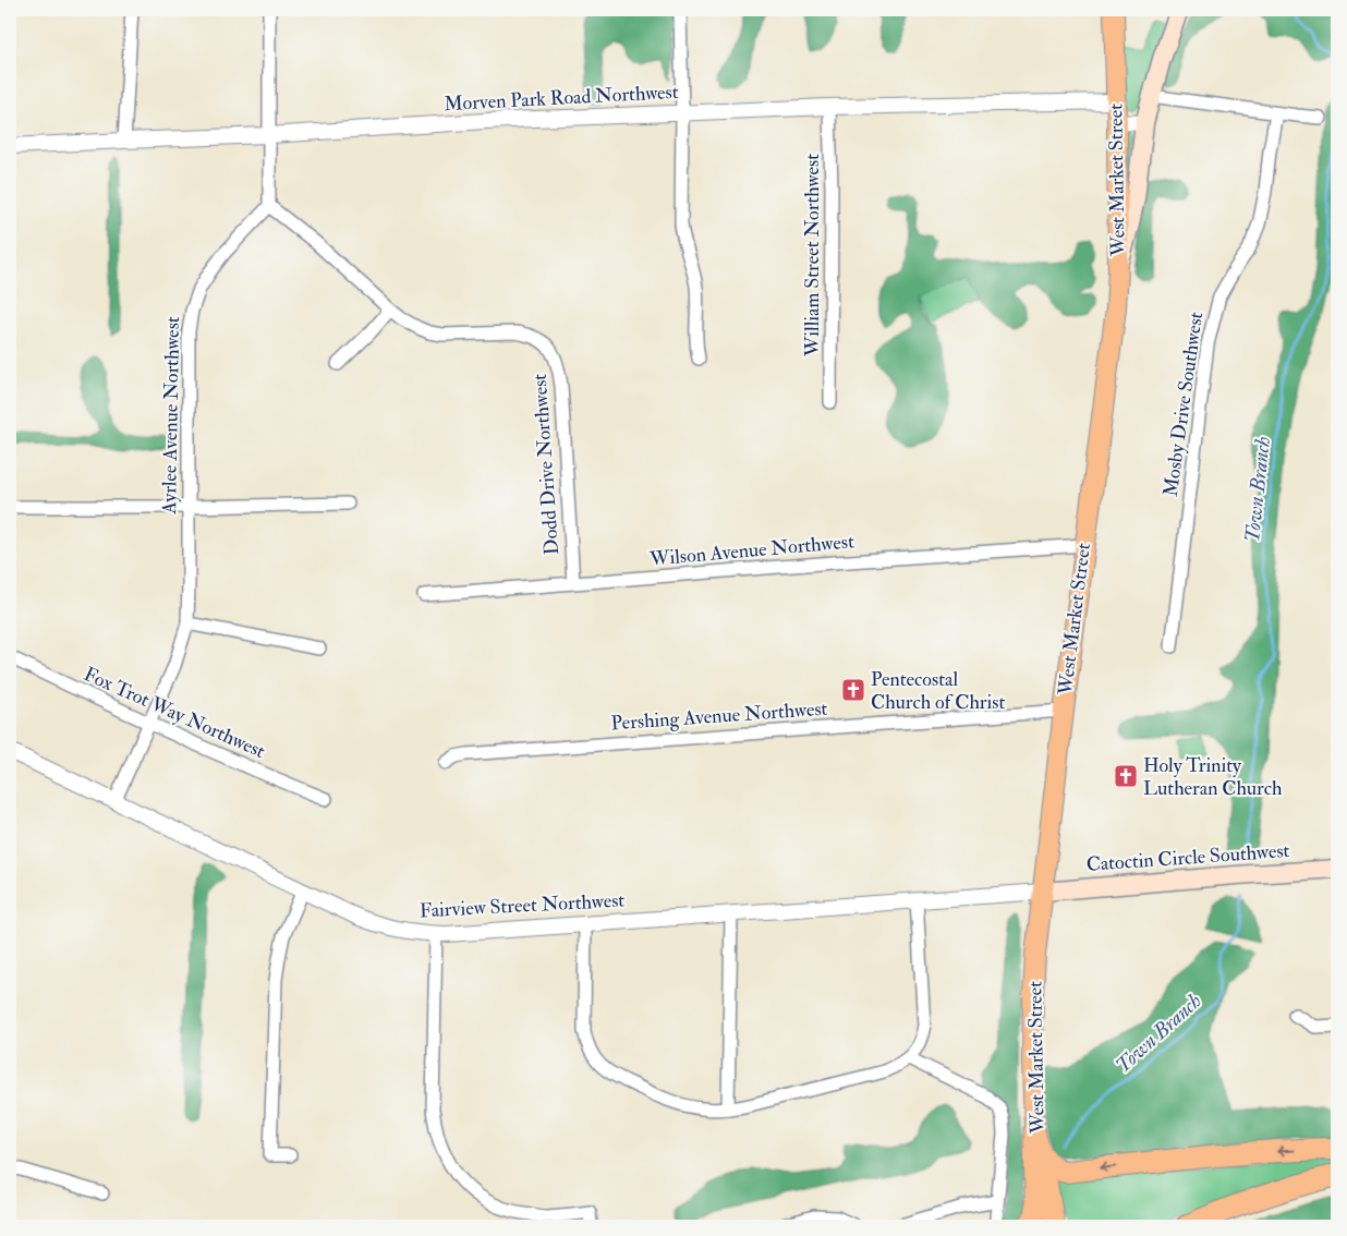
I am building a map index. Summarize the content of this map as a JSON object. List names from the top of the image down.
{
  "streets": {
    "main road": ["West Market Street", "Catoctin Circle Southwest"],
    "street": [
      "Morven Park Road Northwest",
      "William Street Northwest",
      "Mosby Drive Southwest",
      "Ayrlee Avenue Northwest",
      "Dodd Drive Northwest",
      "Wilson Avenue Northwest",
      "Fox Trot Way Northwest",
      "Pershing Avenue Northwest",
      "Fairview Street Northwest"
    ]
  },
  "crossings": [
    ["Morven Park Road Northwest", "West Market Street"],
    ["Morven Park Road Northwest", "William Street Northwest"],
    ["West Market Street", "Wilson Avenue Northwest"],
    ["West Market Street", "Pershing Avenue Northwest"],
    ["West Market Street", "Catoctin Circle Southwest"],
    ["West Market Street", "Fairview Street Northwest"],
    ["Ayrlee Avenue Northwest", "Dodd Drive Northwest"],
    ["Ayrlee Avenue Northwest", "Fox Trot Way Northwest"],
    ["Ayrlee Avenue Northwest", "Fairview Street Northwest"],
    ["Dodd Drive Northwest", "Wilson Avenue Northwest"],
    ["Catoctin Circle Southwest", "Fairview Street Northwest"]
  ],
  "water": ["Town Branch"],
  "places": {
    "church": ["Pentecostal Church of Christ", "Holy Trinity Lutheran Church"]
  }
}
